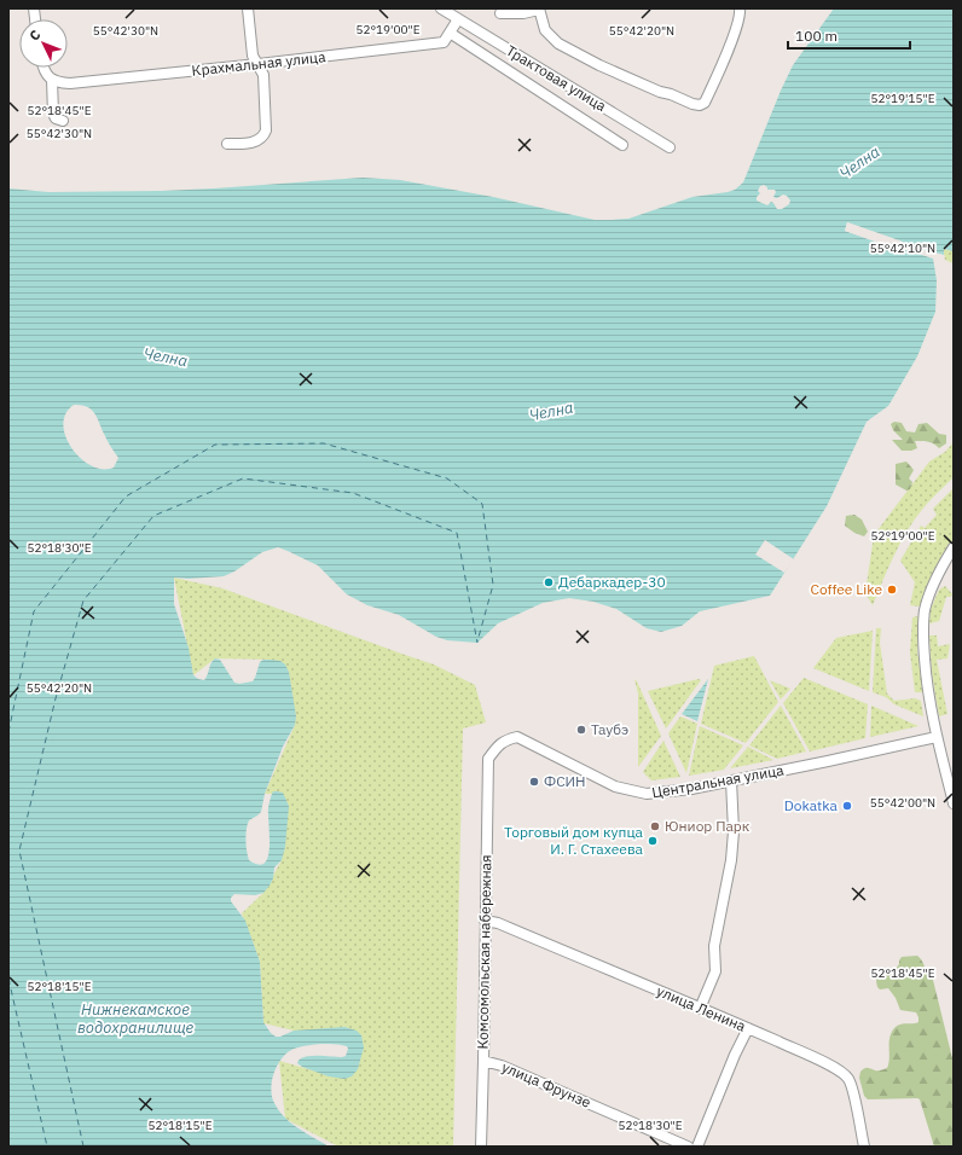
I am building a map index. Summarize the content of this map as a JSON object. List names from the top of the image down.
{
  "streets": {
    "street": [
      "Крахмальная улица",
      "Трактовая улица",
      "Центральная улица",
      "Комсомольская набережная",
      "улица Ленина",
      "улица Фрунзе"
    ]
  },
  "crossings": [
    ["Крахмальная улица", "Трактовая улица"],
    ["Центральная улица", "Комсомольская набережная"],
    ["Комсомольская набережная", "улица Ленина"],
    ["Комсомольская набережная", "улица Фрунзе"]
  ],
  "water": ["Челна", "Нижнекамское водохранилище"],
  "places": [
    "Дебаркадер-30",
    "Coffee Like",
    "Таубэ",
    "ФСИН",
    "Dokatka",
    "Юниор Парк",
    "Торговый дом купца И. Г. Стахеева"
  ],
  "scale_bar": "100 m",
  "north": "top left",
  "coordinates": [
    "52°19'00\"E",
    "55°42'30\"N",
    "55°42'20\"N",
    "52°19'15\"E",
    "52°18'45\"E",
    "55°42'10\"N",
    "52°18'30\"E",
    "55°42'00\"N",
    "52°18'15\"E"
  ]
}
